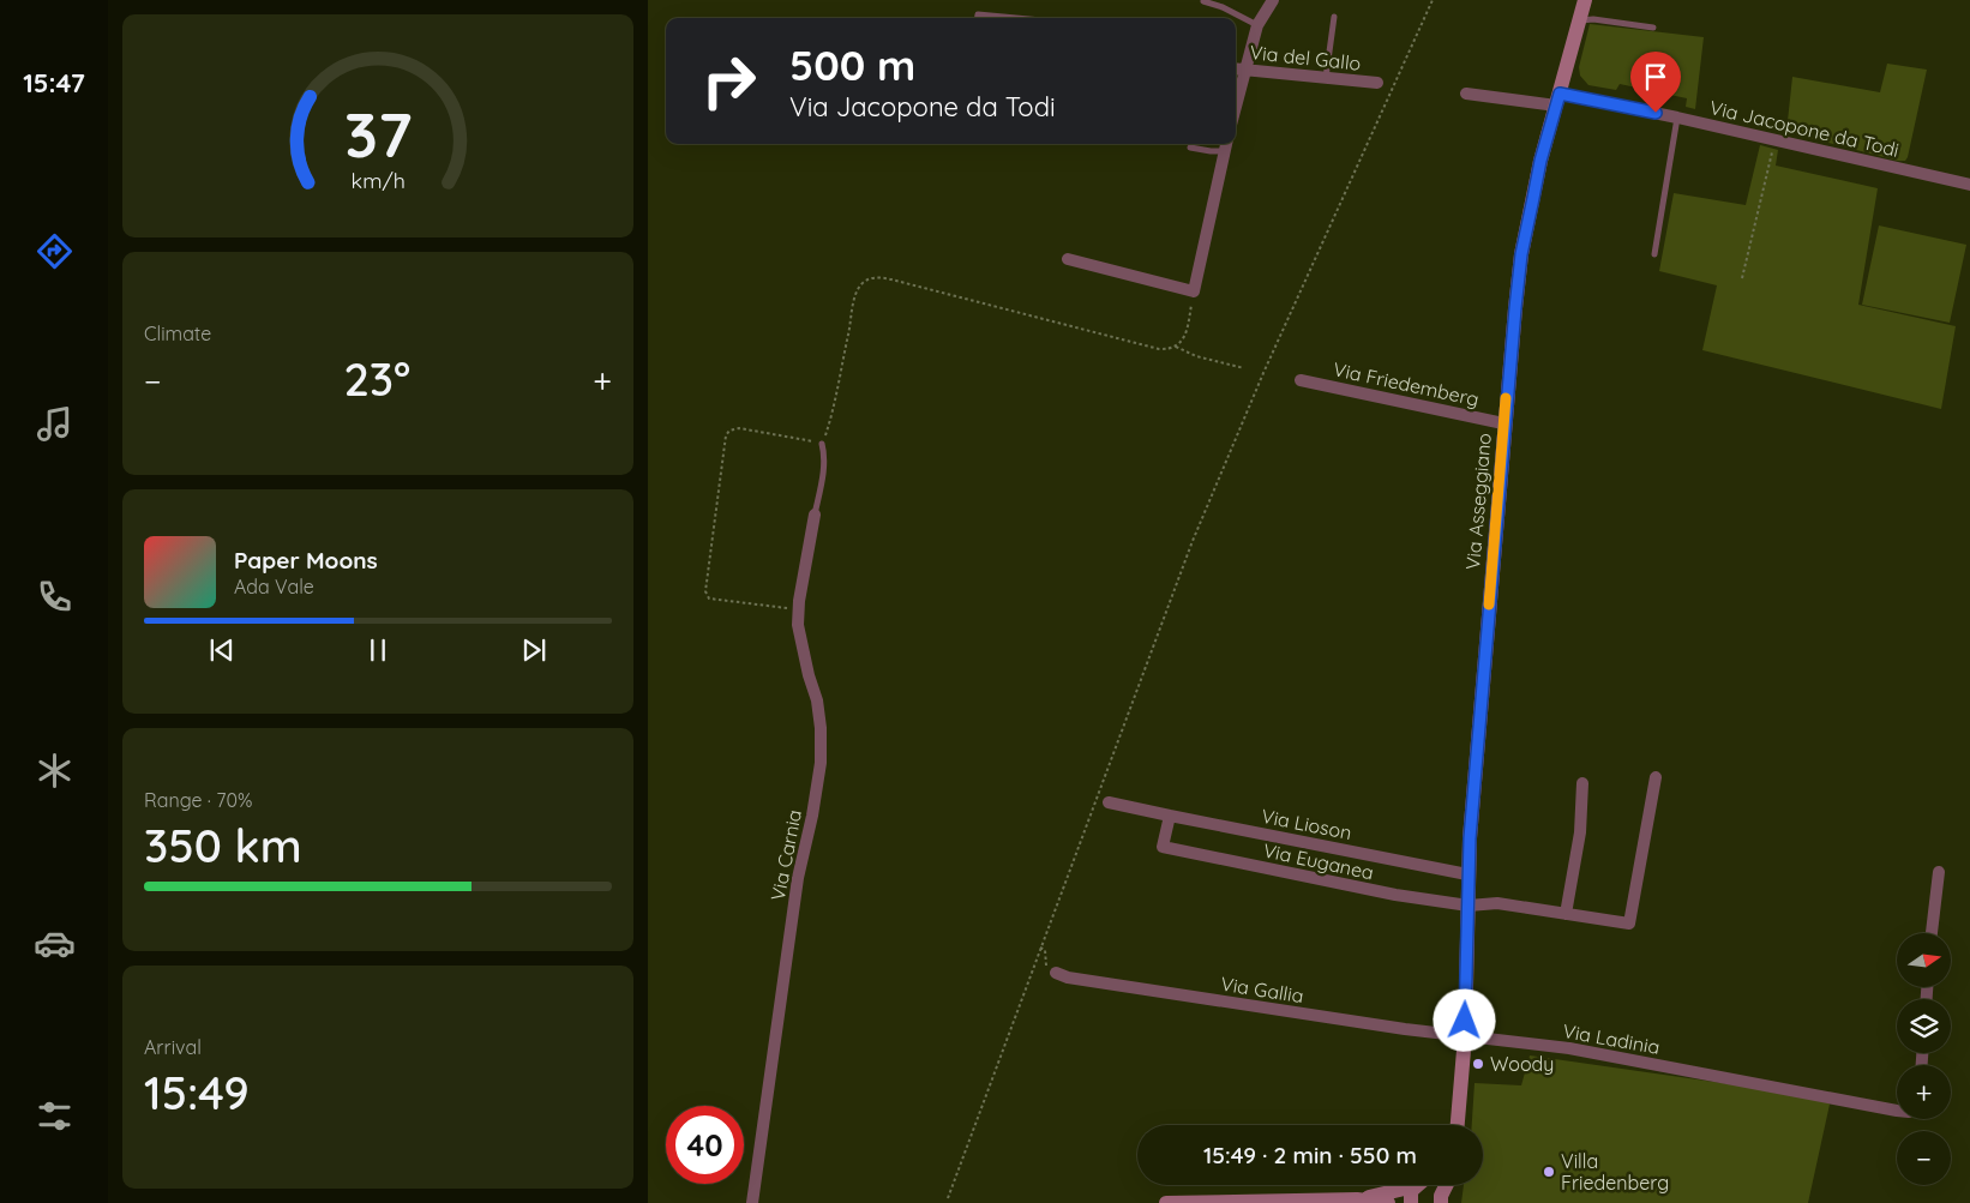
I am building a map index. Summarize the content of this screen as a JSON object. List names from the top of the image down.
{
  "streets": {
    "street": [
      "Via del Gallo",
      "Via Jacopone da Todi",
      "Via Friedemberg",
      "Via Asseggiano",
      "Via Lioson",
      "Via Carnia",
      "Via Euganea",
      "Via Gallia",
      "Via Ladinia"
    ]
  },
  "crossings": [
    ["Via Jacopone da Todi", "Via Asseggiano"],
    ["Via Friedemberg", "Via Asseggiano"],
    ["Via Asseggiano", "Via Lioson"],
    ["Via Asseggiano", "Via Euganea"],
    ["Via Asseggiano", "Via Gallia"],
    ["Via Asseggiano", "Via Ladinia"],
    ["Via Lioson", "Via Euganea"],
    ["Via Gallia", "Via Ladinia"]
  ],
  "places": ["Woody", "Villa Friedenberg"],
  "north": "right",
  "page": {
    "tabs": "15:47",
    "turn": ["500 m", "Via Jacopone da Todi"],
    "tile": [
      "Climate",
      ["Range · 70%", "350 km"],
      ["Arrival", "15:49"]
    ],
    "heat": ["−", "23°", "+"],
    "song": ["Paper Moons", "Ada Vale"],
    "map_buttons": ["+", "−"],
    "limit": "40",
    "trip": "15:49 · 2 min · 550 m",
    "gauge": ["37", "km/h"]
  }
}
